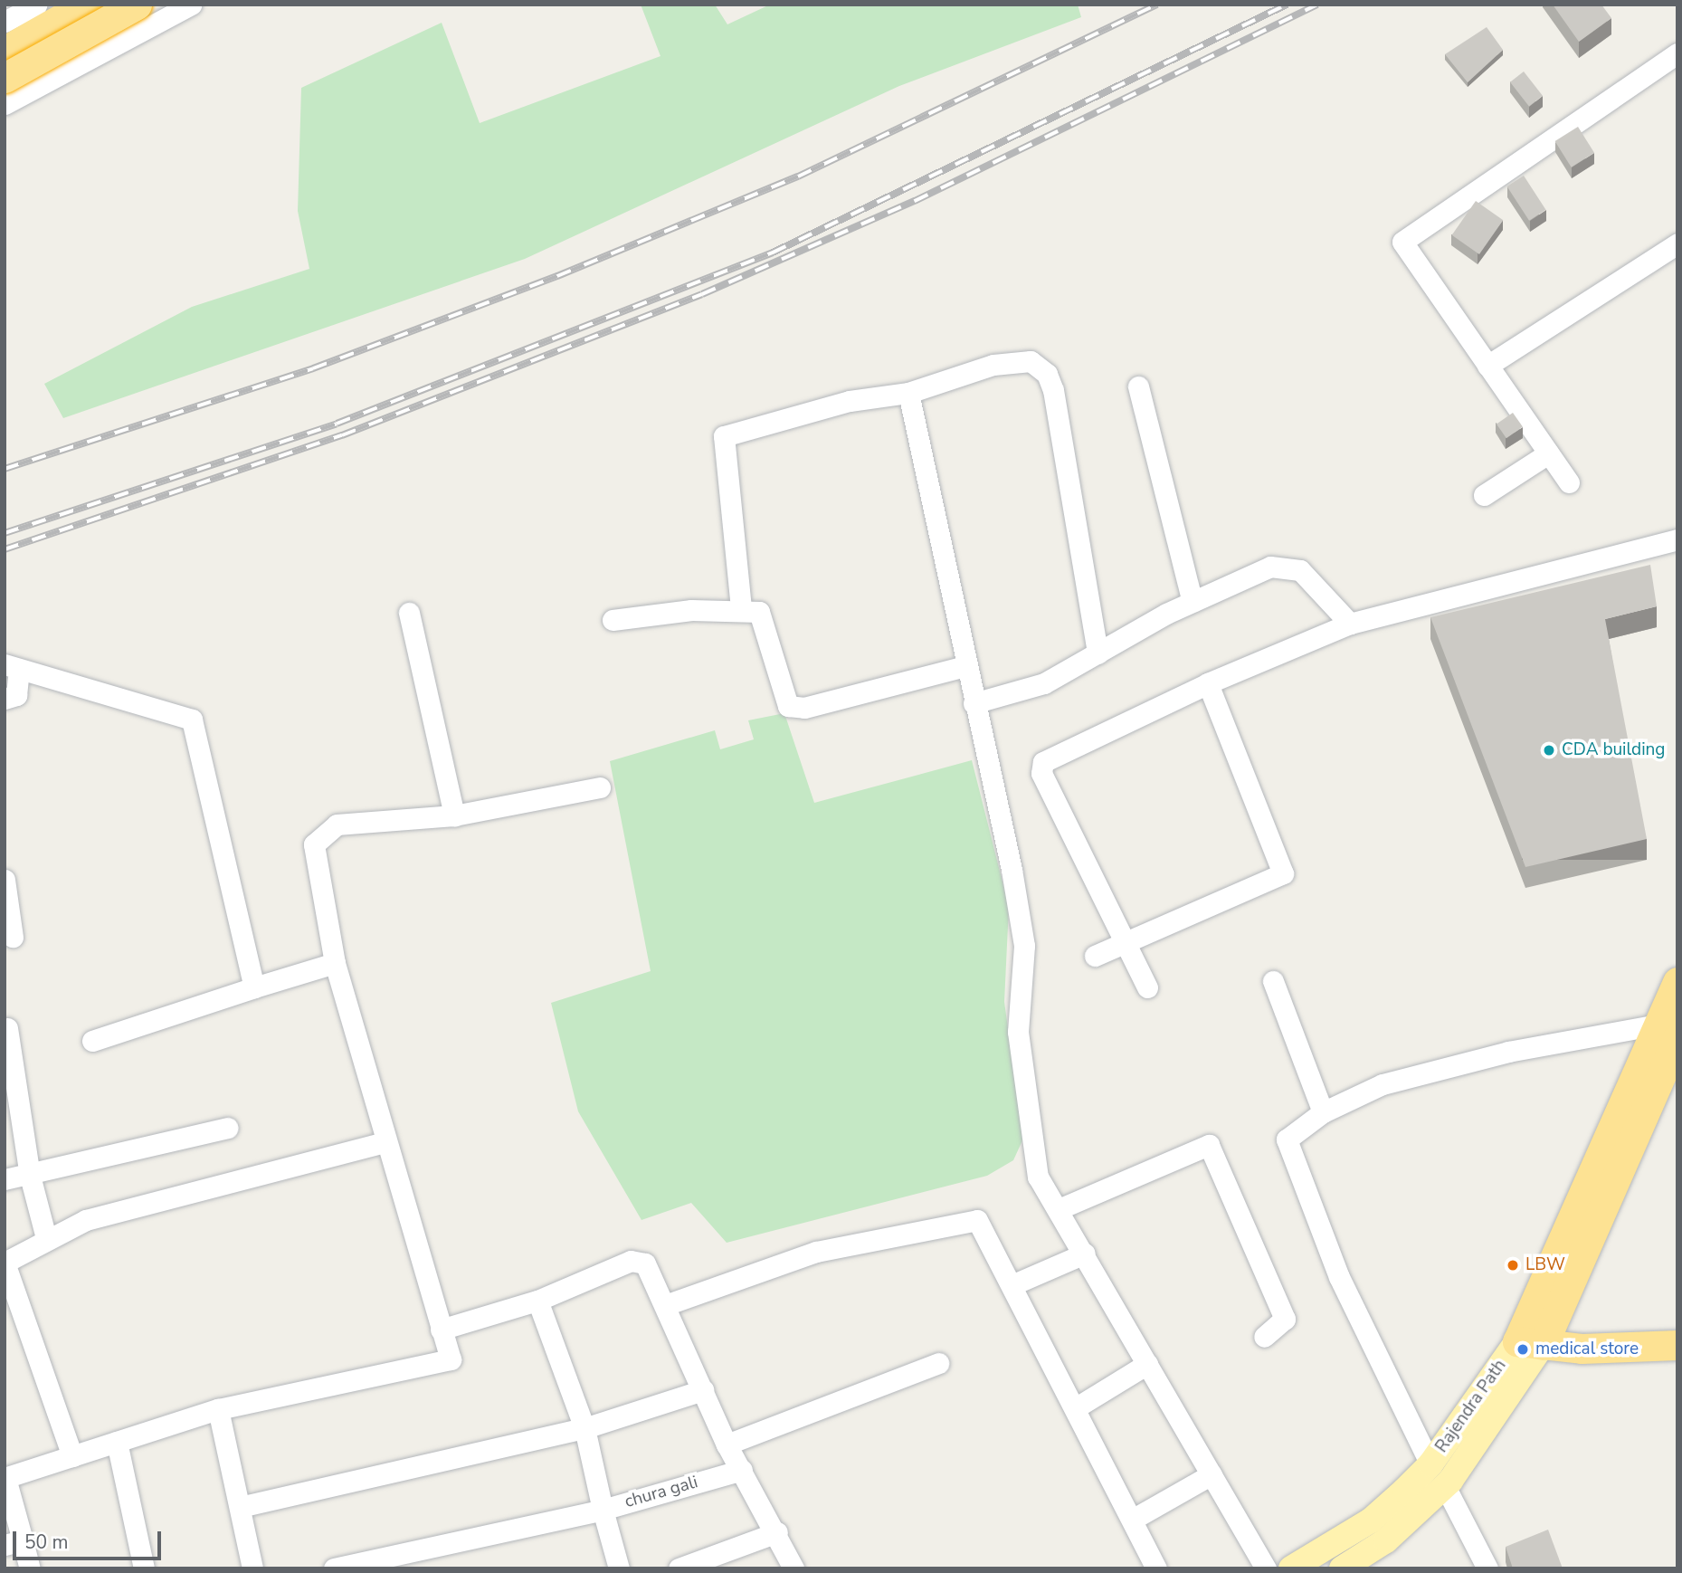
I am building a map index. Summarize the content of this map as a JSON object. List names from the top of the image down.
{
  "streets": {
    "highway": ["Rajendra Path"],
    "street": ["chura gali"]
  },
  "places": ["CDA building", "LBW", "medical store"],
  "scale_bar": "50 m"
}
